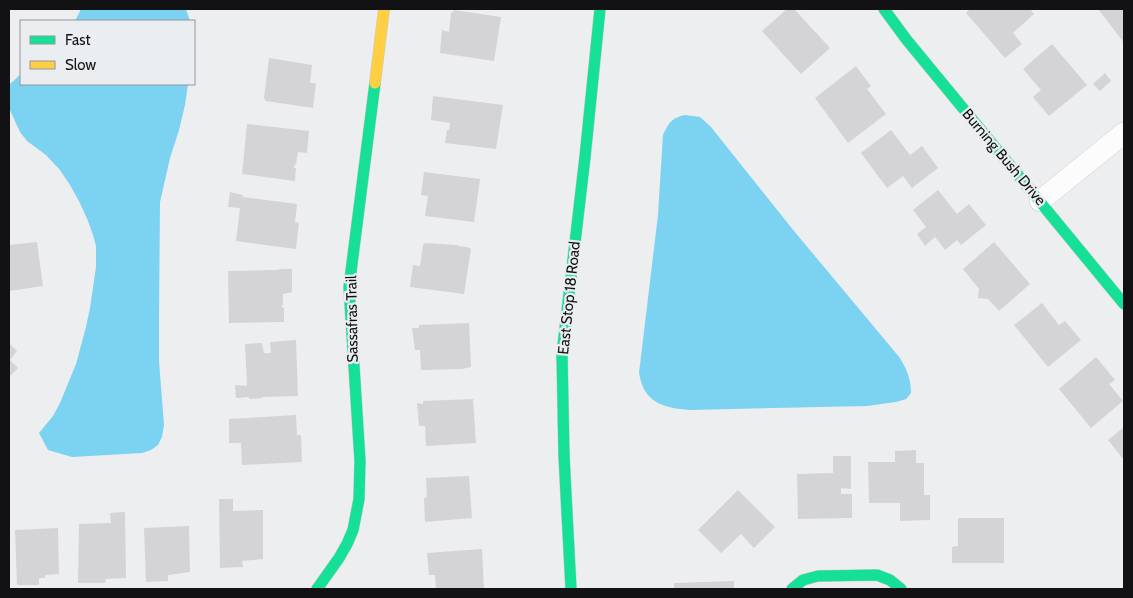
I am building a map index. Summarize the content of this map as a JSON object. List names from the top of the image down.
{
  "streets": {
    "street": ["Burning Bush Drive", "East Stop 18 Road", "Sassafras Trail"]
  },
  "legend": ["Fast", "Slow"]
}
